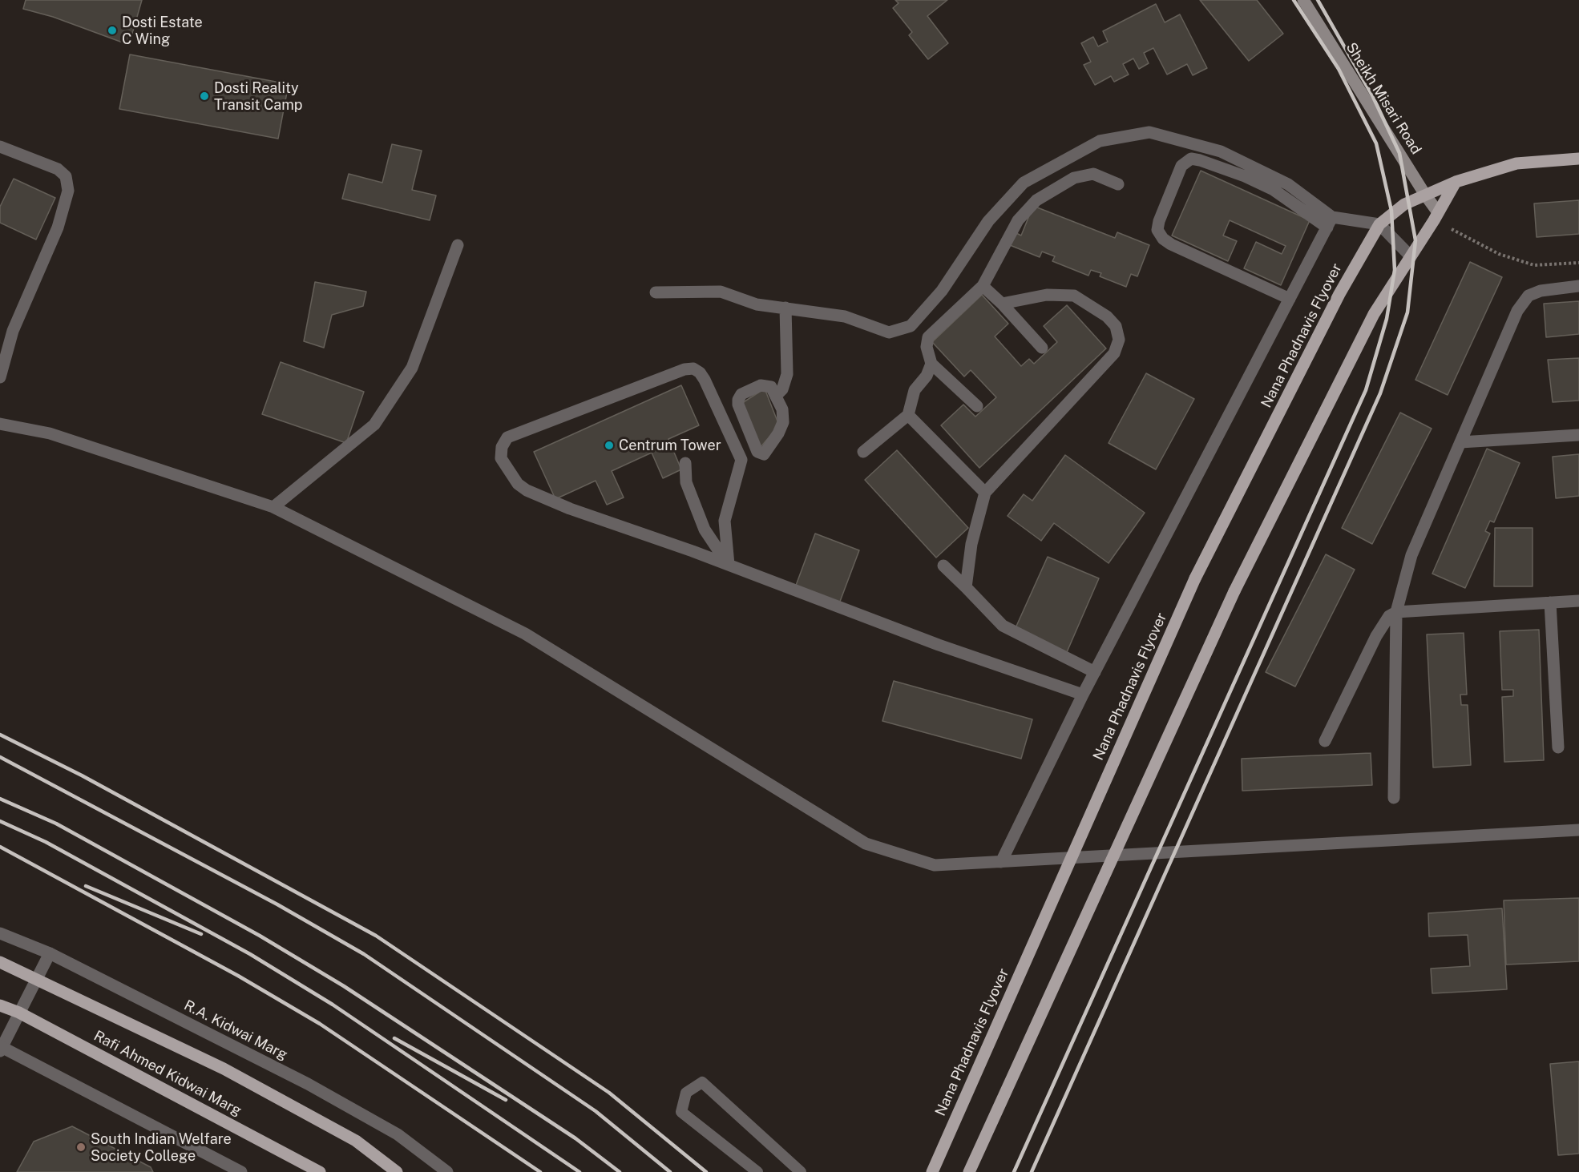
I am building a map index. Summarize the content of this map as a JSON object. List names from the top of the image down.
{
  "streets": {
    "main road": ["Sheikh Misari Road", "Nana Phadnavis Flyover", "Rafi Ahmed Kidwai Marg"],
    "street": ["R.A. Kidwai Marg"]
  },
  "places": [
    "Dosti Estate C Wing",
    "Dosti Reality Transit Camp",
    "Centrum Tower",
    "South Indian Welfare Society College"
  ]
}
